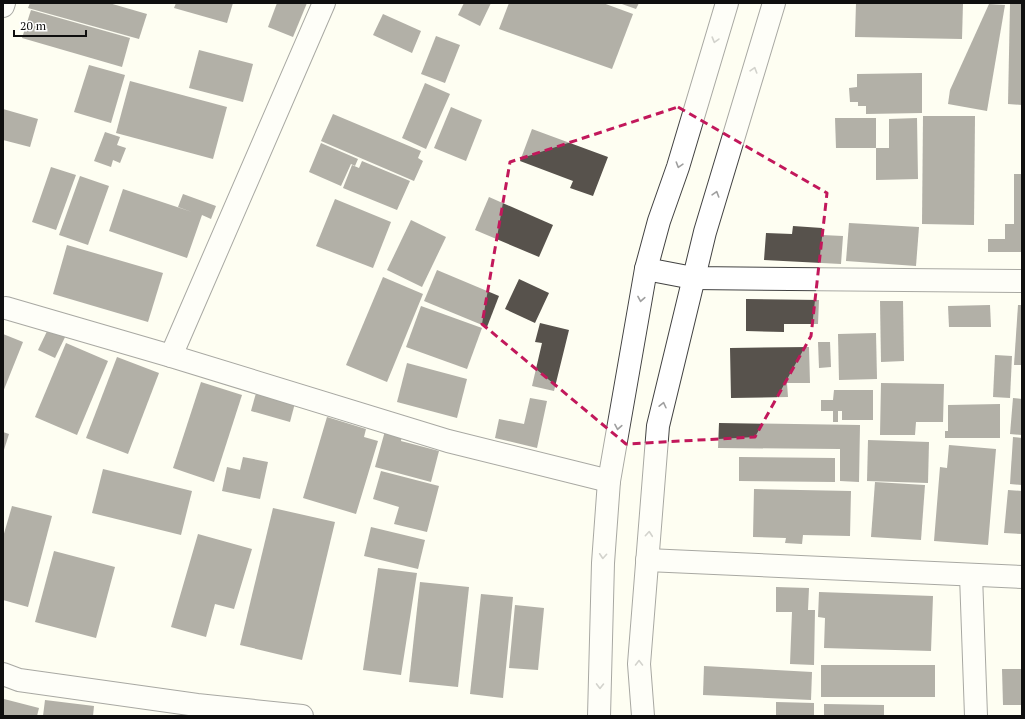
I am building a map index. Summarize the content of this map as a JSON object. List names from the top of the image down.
{
  "scale_bar": "20 m"
}
